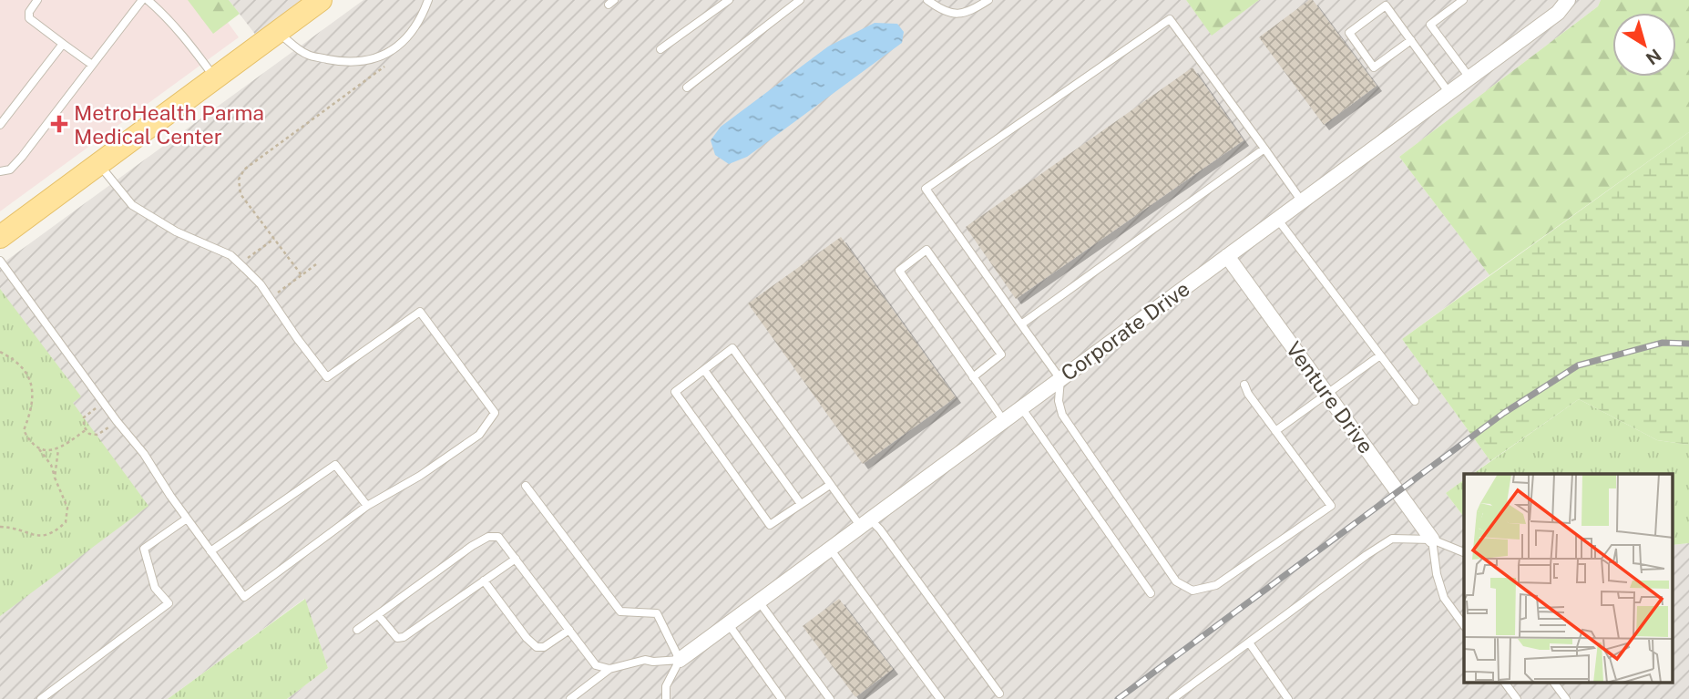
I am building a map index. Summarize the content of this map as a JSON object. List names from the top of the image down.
{
  "streets": {
    "street": ["Corporate Drive", "Venture Drive"]
  },
  "crossings": [
    ["Corporate Drive", "Venture Drive"]
  ],
  "places": {
    "health": ["MetroHealth Parma Medical Center"]
  },
  "north": "bottom right"
}
